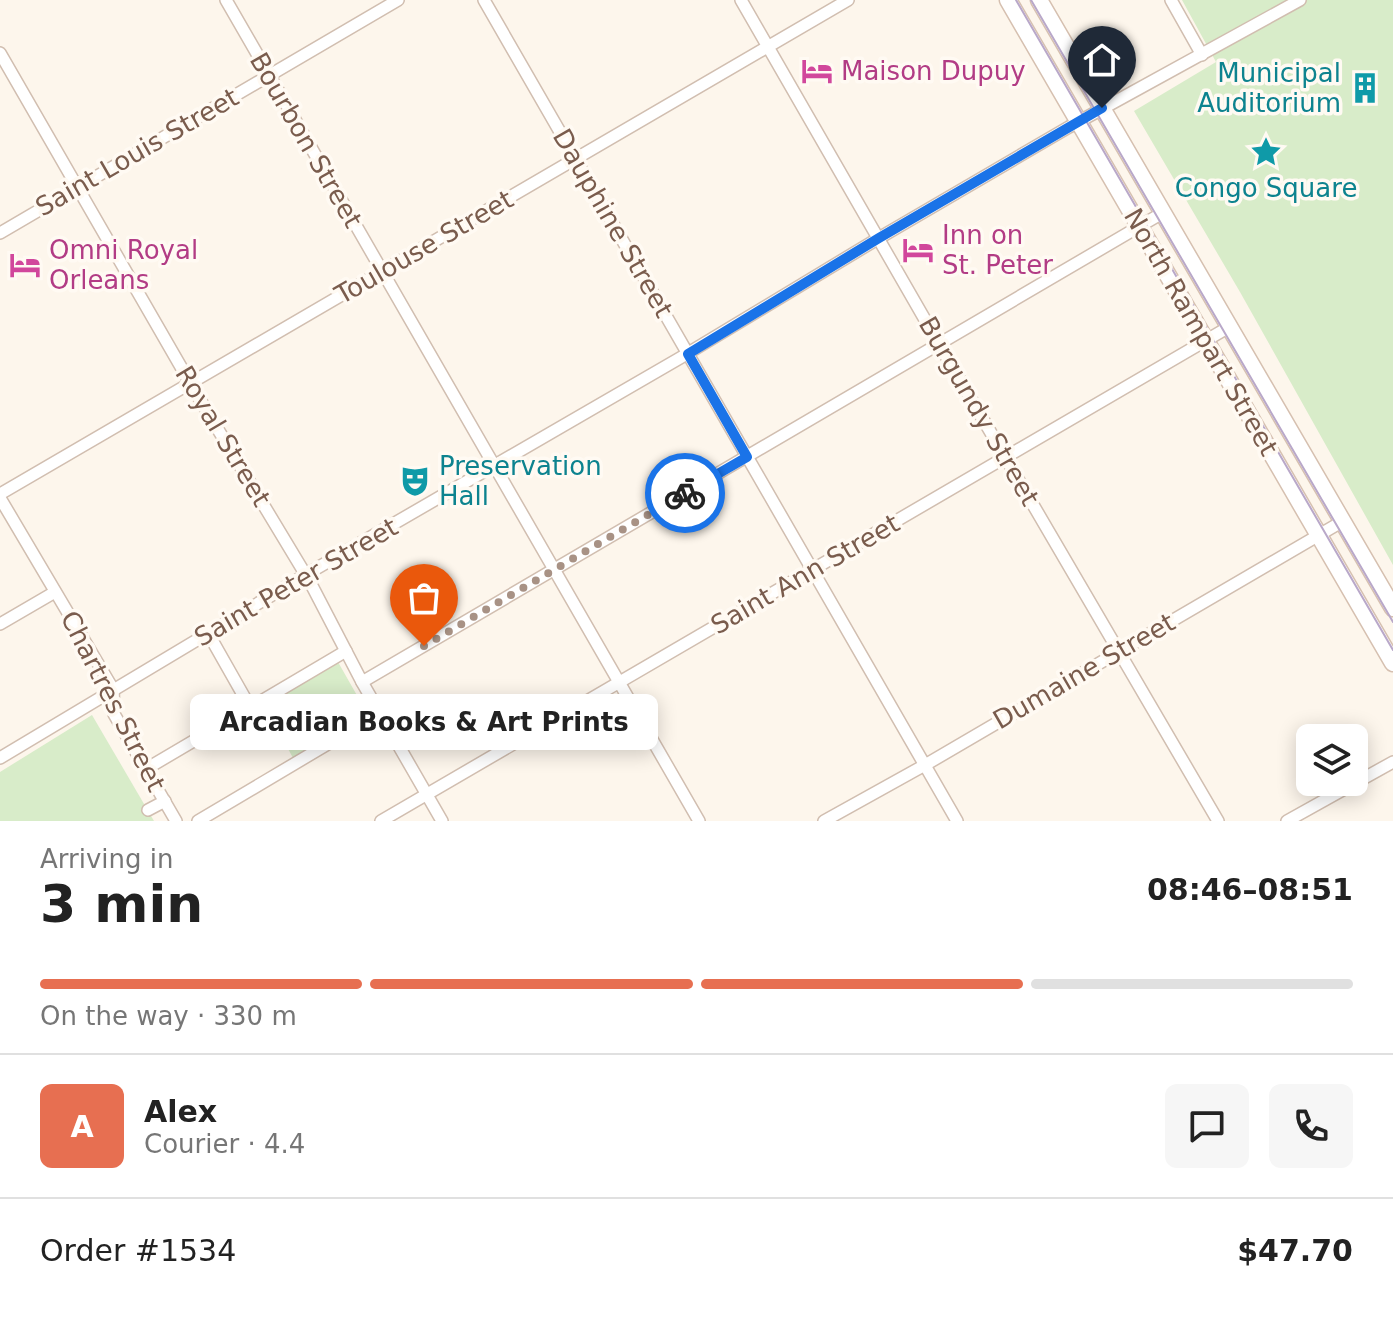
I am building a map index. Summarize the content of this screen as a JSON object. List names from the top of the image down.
{
  "streets": {
    "main road": ["North Rampart Street"],
    "street": [
      "Bourbon Street",
      "Saint Louis Street",
      "Dauphine Street",
      "Toulouse Street",
      "Burgundy Street",
      "Royal Street",
      "Saint Ann Street",
      "Saint Peter Street",
      "Dumaine Street",
      "Chartres Street"
    ]
  },
  "crossings": [
    ["Bourbon Street", "Saint Louis Street"],
    ["Bourbon Street", "Toulouse Street"],
    ["Bourbon Street", "Saint Ann Street"],
    ["Bourbon Street", "Saint Peter Street"],
    ["Saint Louis Street", "Royal Street"],
    ["Dauphine Street", "Toulouse Street"],
    ["Dauphine Street", "Saint Ann Street"],
    ["Dauphine Street", "Saint Peter Street"],
    ["Dauphine Street", "Dumaine Street"],
    ["Toulouse Street", "Burgundy Street"],
    ["Toulouse Street", "Royal Street"],
    ["Toulouse Street", "Chartres Street"],
    ["North Rampart Street", "Saint Ann Street"],
    ["North Rampart Street", "Saint Peter Street"],
    ["North Rampart Street", "Dumaine Street"],
    ["Burgundy Street", "Saint Ann Street"],
    ["Burgundy Street", "Saint Peter Street"],
    ["Burgundy Street", "Dumaine Street"],
    ["Royal Street", "Saint Ann Street"],
    ["Royal Street", "Saint Peter Street"],
    ["Saint Peter Street", "Chartres Street"]
  ],
  "places": {
    "hotel": ["Maison Dupuy", "Inn on St. Peter", "Omni Royal Orleans"],
    "building": ["Municipal Auditorium"],
    "place": ["Congo Square"],
    "theatre": ["Preservation Hall"],
    "other": ["Arcadian Books & Art Prints"]
  },
  "page": {
    "bubble": "Arcadian Books & Art Prints",
    "heading": ["3 min", "Arriving in", "08:46–08:51"],
    "panel": [
      "Alex",
      "Courier · 4.4",
      "Order #1534",
      "$47.70"
    ],
    "bar": "On the way · 330 m",
    "round": "A"
  }
}
